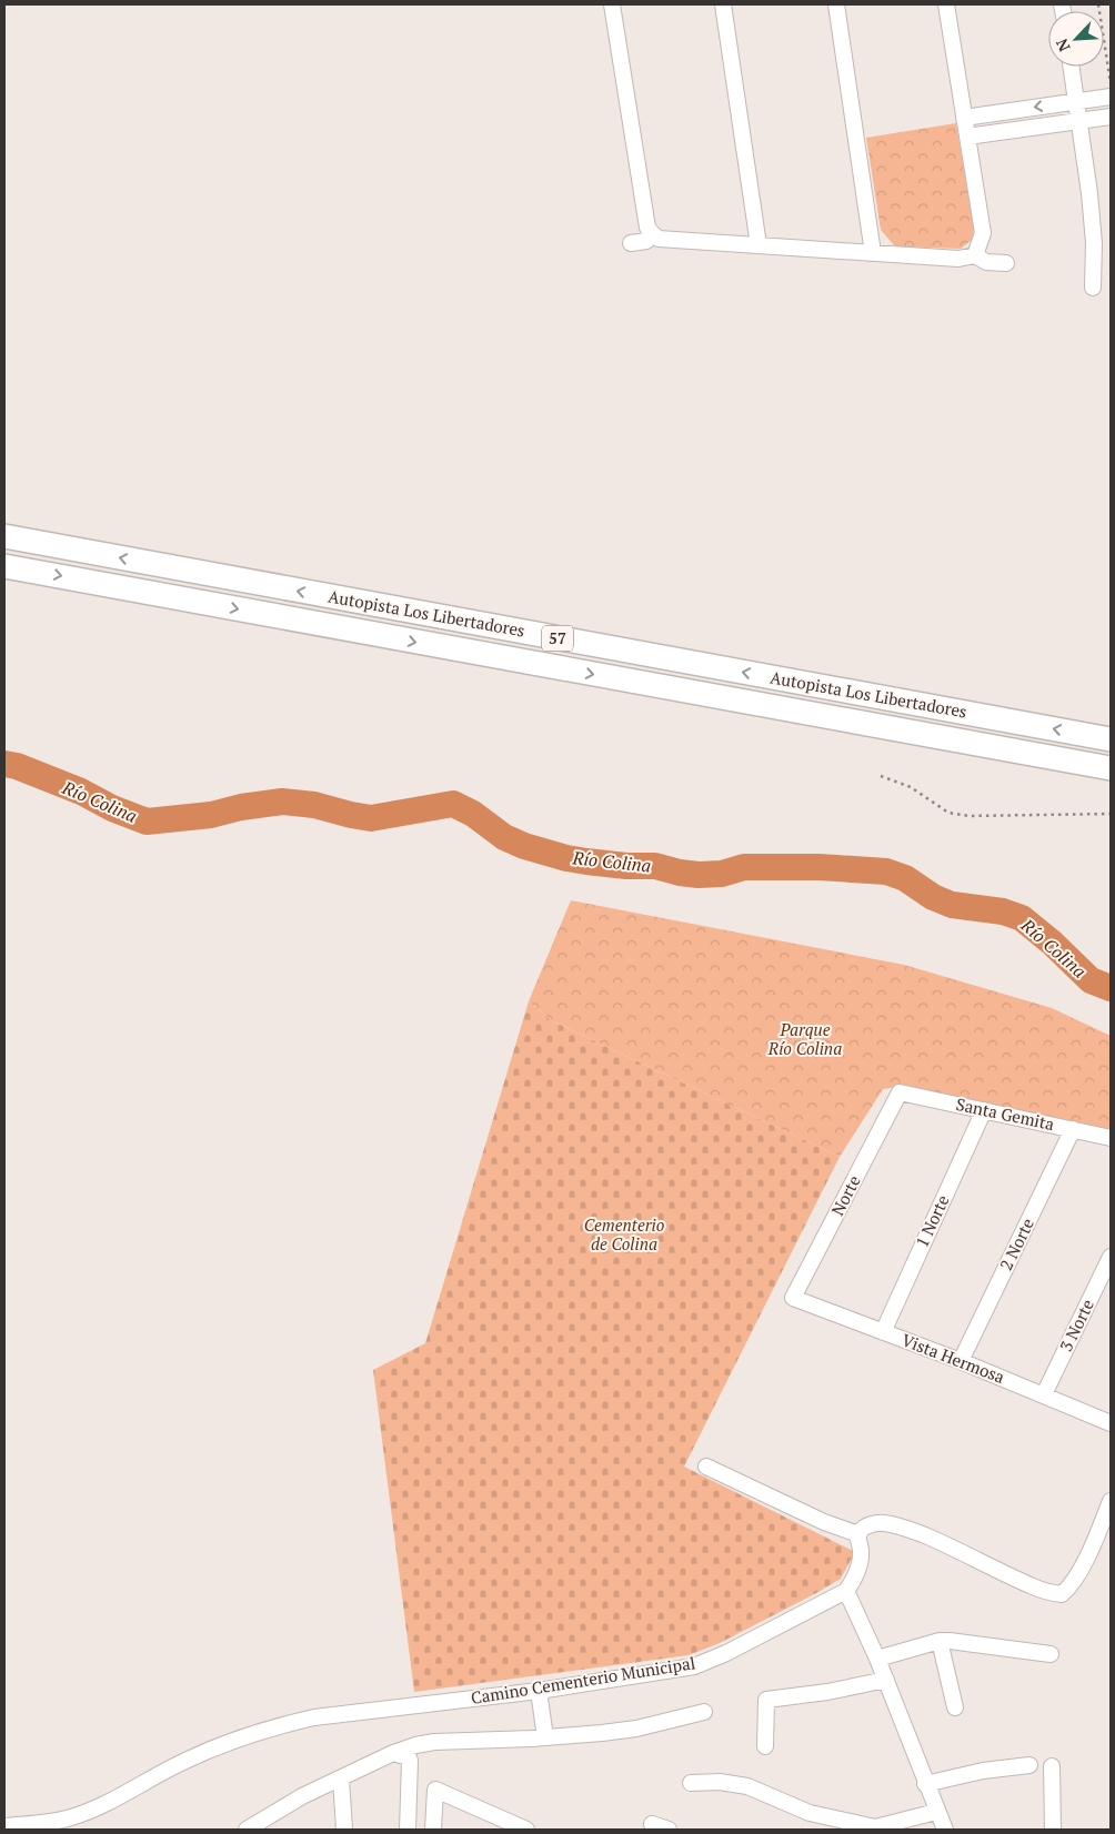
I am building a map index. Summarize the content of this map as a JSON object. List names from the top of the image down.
{
  "streets": {
    "highway": ["Autopista Los Libertadores", "57"],
    "street": [
      "Santa Gemita",
      "Norte",
      "1 Norte",
      "2 Norte",
      "3 Norte",
      "Vista Hermosa",
      "Camino Cementerio Municipal"
    ]
  },
  "crossings": [
    ["Santa Gemita", "Norte"],
    ["Santa Gemita", "1 Norte"],
    ["Santa Gemita", "2 Norte"],
    ["Norte", "Vista Hermosa"],
    ["1 Norte", "Vista Hermosa"],
    ["2 Norte", "Vista Hermosa"],
    ["3 Norte", "Vista Hermosa"]
  ],
  "water": ["Río Colina"],
  "parks": ["Parque Río Colina", "Cementerio de Colina"],
  "north": "bottom left"
}
